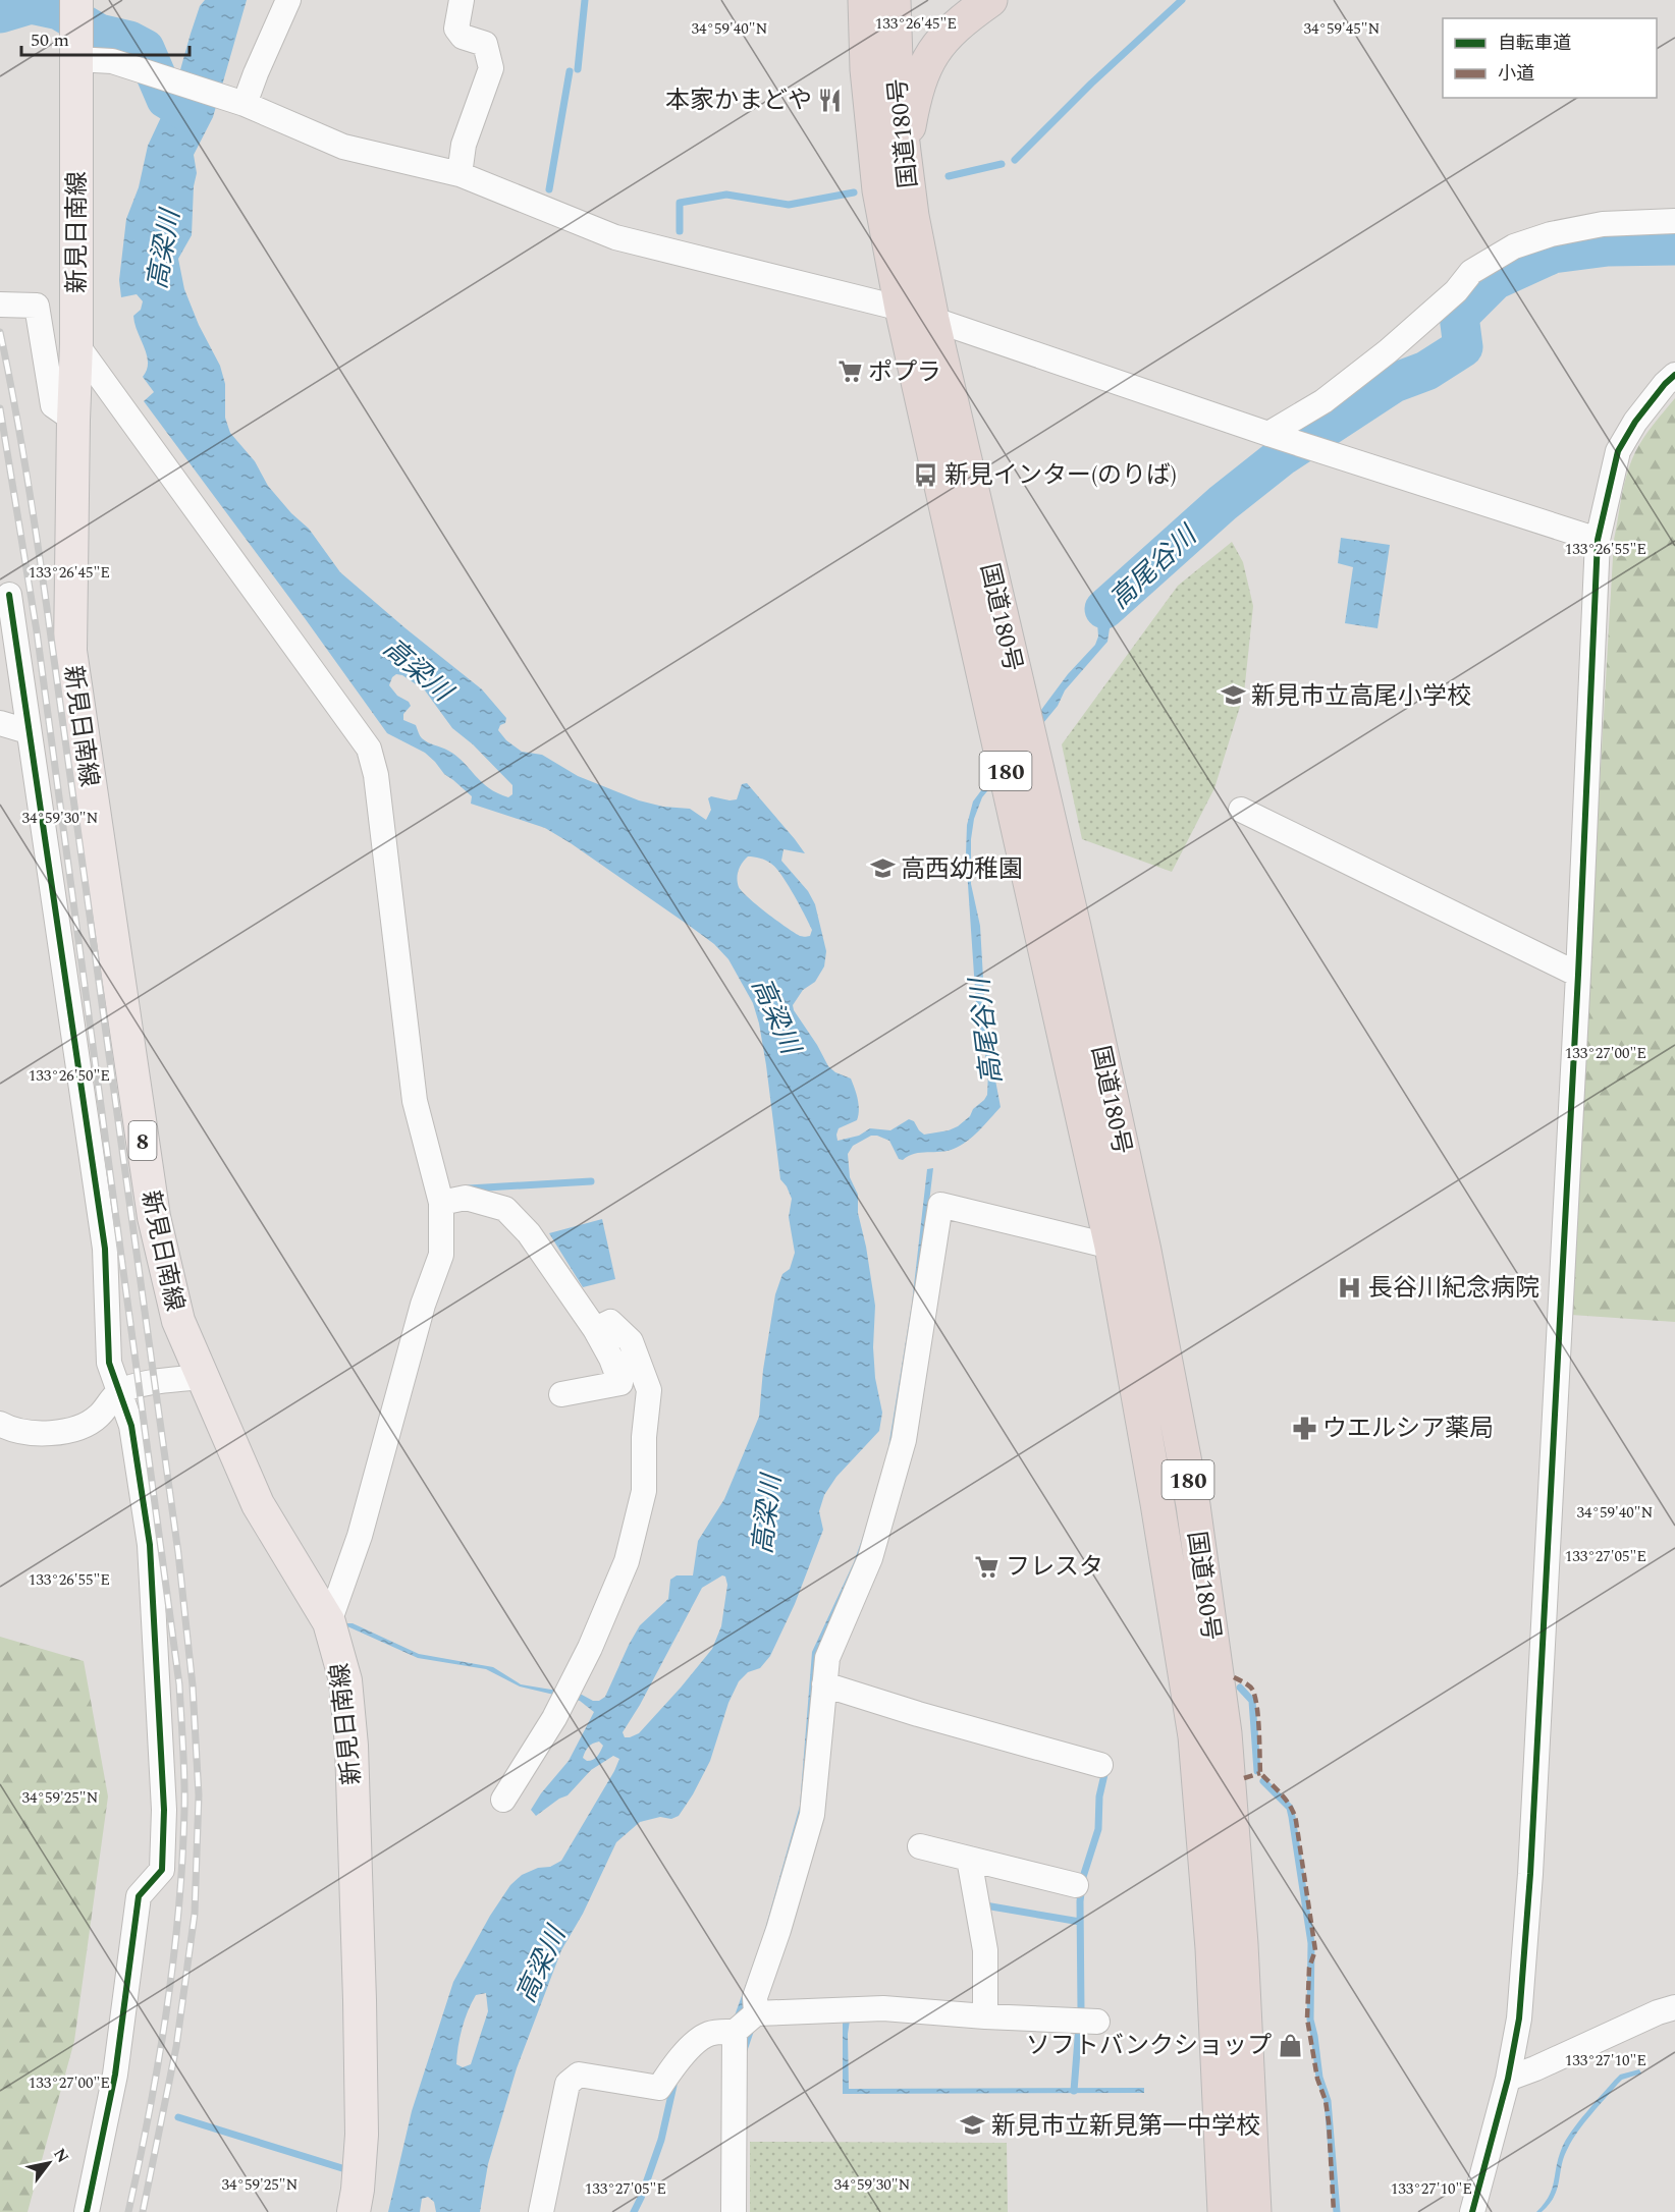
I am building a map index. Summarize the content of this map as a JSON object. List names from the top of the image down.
{
  "streets": {
    "highway": ["国道180号", "180"],
    "main road": ["新見日南線", "8"]
  },
  "water": ["高梁川", "高尾谷川"],
  "places": {
    "restaurant": ["本家かまどや"],
    "supermarket": ["ポプラ", "フレスタ"],
    "bus stop": ["新見インター(のりば)"],
    "school or university": ["新見市立高尾小学校", "高西幼稚園", "新見市立新見第一中学校"],
    "hospital": ["長谷川紀念病院"],
    "pharmacy": ["ウエルシア薬局"],
    "shop": ["ソフトバンクショップ"]
  },
  "legend": ["自転車道", "小道"],
  "scale_bar": "50 m",
  "north": "top right",
  "coordinates": [
    "133°26'45\"E",
    "34°59'45\"N",
    "34°59'40\"N",
    "133°26'55\"E",
    "34°59'30\"N",
    "133°27'00\"E",
    "133°26'50\"E",
    "133°27'05\"E",
    "34°59'25\"N",
    "133°27'10\"E"
  ]
}
